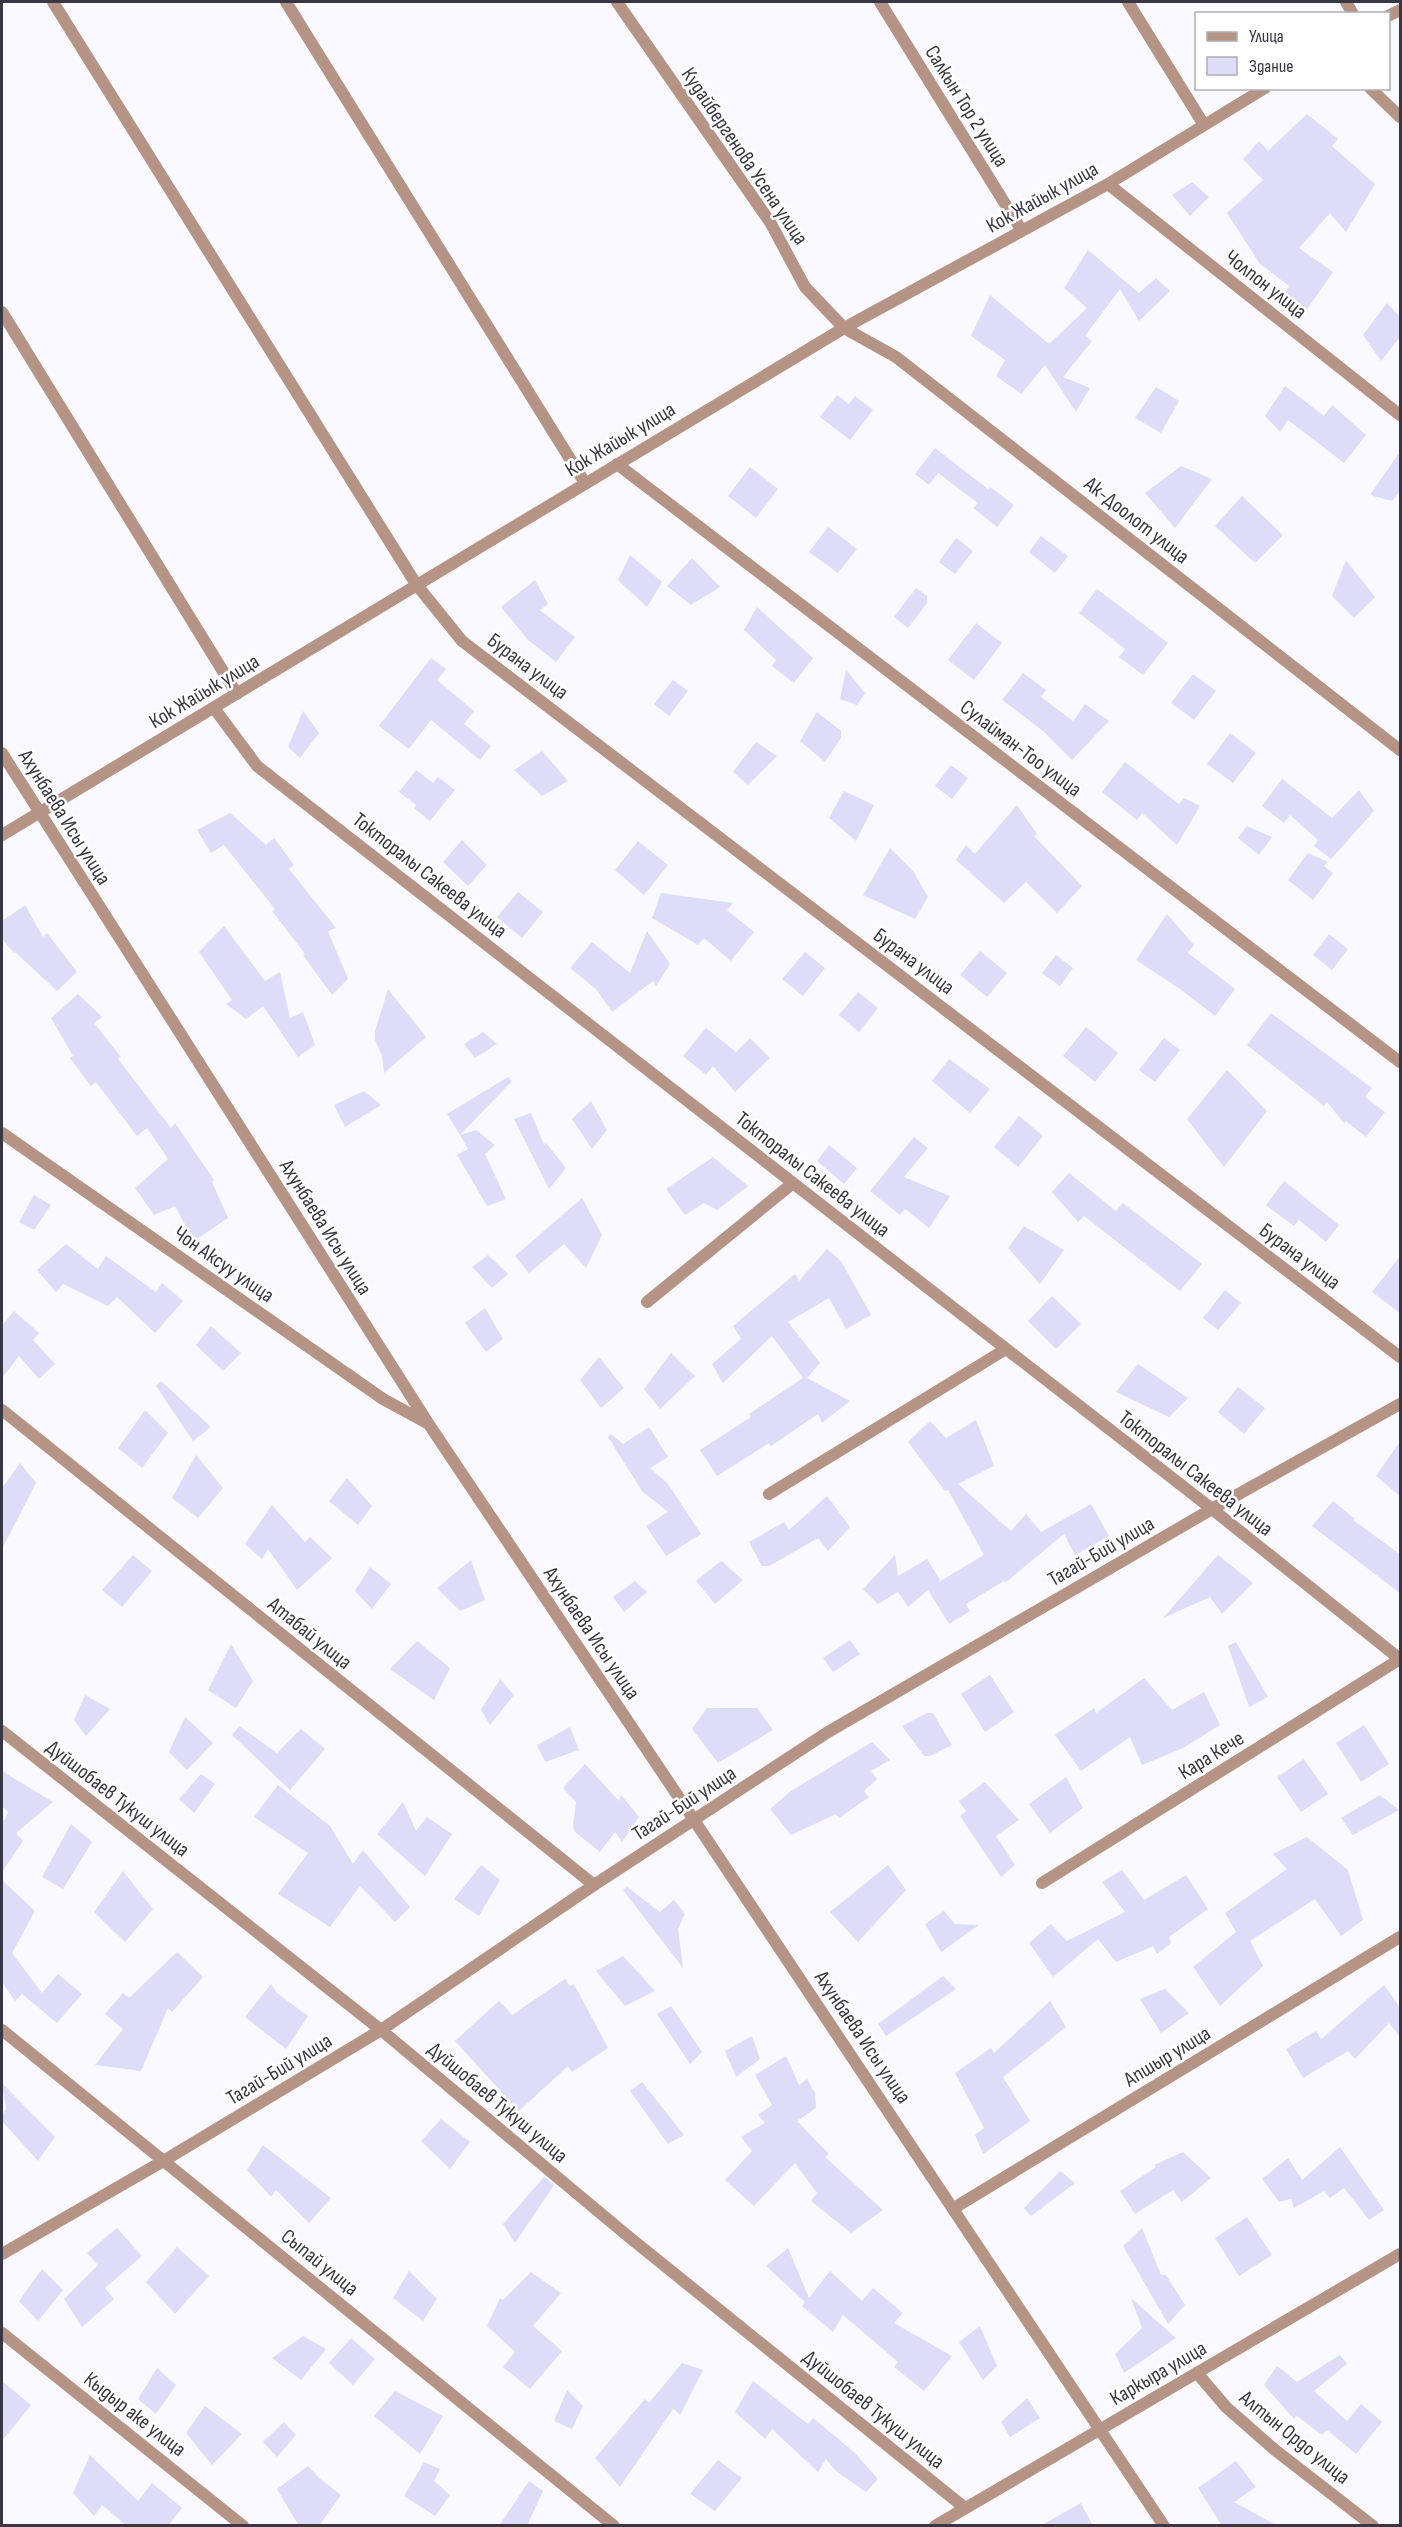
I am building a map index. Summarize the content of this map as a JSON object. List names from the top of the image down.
{
  "streets": {
    "street": [
      "Салкын Тор 2 улица",
      "Кудайбергенова Усена улица",
      "Кок Жайык улица",
      "Чолпон улица",
      "Ак-Доолот улица",
      "Бурана улица",
      "Сулайман-Тоо улица",
      "Ахунбаева Исы улица",
      "Токторалы Сакеева улица",
      "Чон Аксуу улица",
      "Тагай-Бий улица",
      "Атабай улица",
      "Кара Кече",
      "Дуйшобаев Тукуш улица",
      "Апшыр улица",
      "Сыпай улица",
      "Каркыра улица",
      "Кыдыр аке улица",
      "Алтын Ордо улица"
    ]
  },
  "crossings": [
    ["Салкын Тор 2 улица", "Кок Жайык улица"],
    ["Кудайбергенова Усена улица", "Кок Жайык улица"],
    ["Кудайбергенова Усена улица", "Ак-Доолот улица"],
    ["Кок Жайык улица", "Чолпон улица"],
    ["Кок Жайык улица", "Ак-Доолот улица"],
    ["Кок Жайык улица", "Бурана улица"],
    ["Кок Жайык улица", "Сулайман-Тоо улица"],
    ["Кок Жайык улица", "Ахунбаева Исы улица"],
    ["Кок Жайык улица", "Токторалы Сакеева улица"],
    ["Ахунбаева Исы улица", "Чон Аксуу улица"],
    ["Ахунбаева Исы улица", "Тагай-Бий улица"],
    ["Ахунбаева Исы улица", "Апшыр улица"],
    ["Ахунбаева Исы улица", "Каркыра улица"],
    ["Токторалы Сакеева улица", "Тагай-Бий улица"],
    ["Токторалы Сакеева улица", "Кара Кече"],
    ["Тагай-Бий улица", "Атабай улица"],
    ["Тагай-Бий улица", "Дуйшобаев Тукуш улица"],
    ["Тагай-Бий улица", "Сыпай улица"],
    ["Дуйшобаев Тукуш улица", "Каркыра улица"],
    ["Каркыра улица", "Алтын Ордо улица"]
  ],
  "legend": ["Улица", "Здание"]
}
